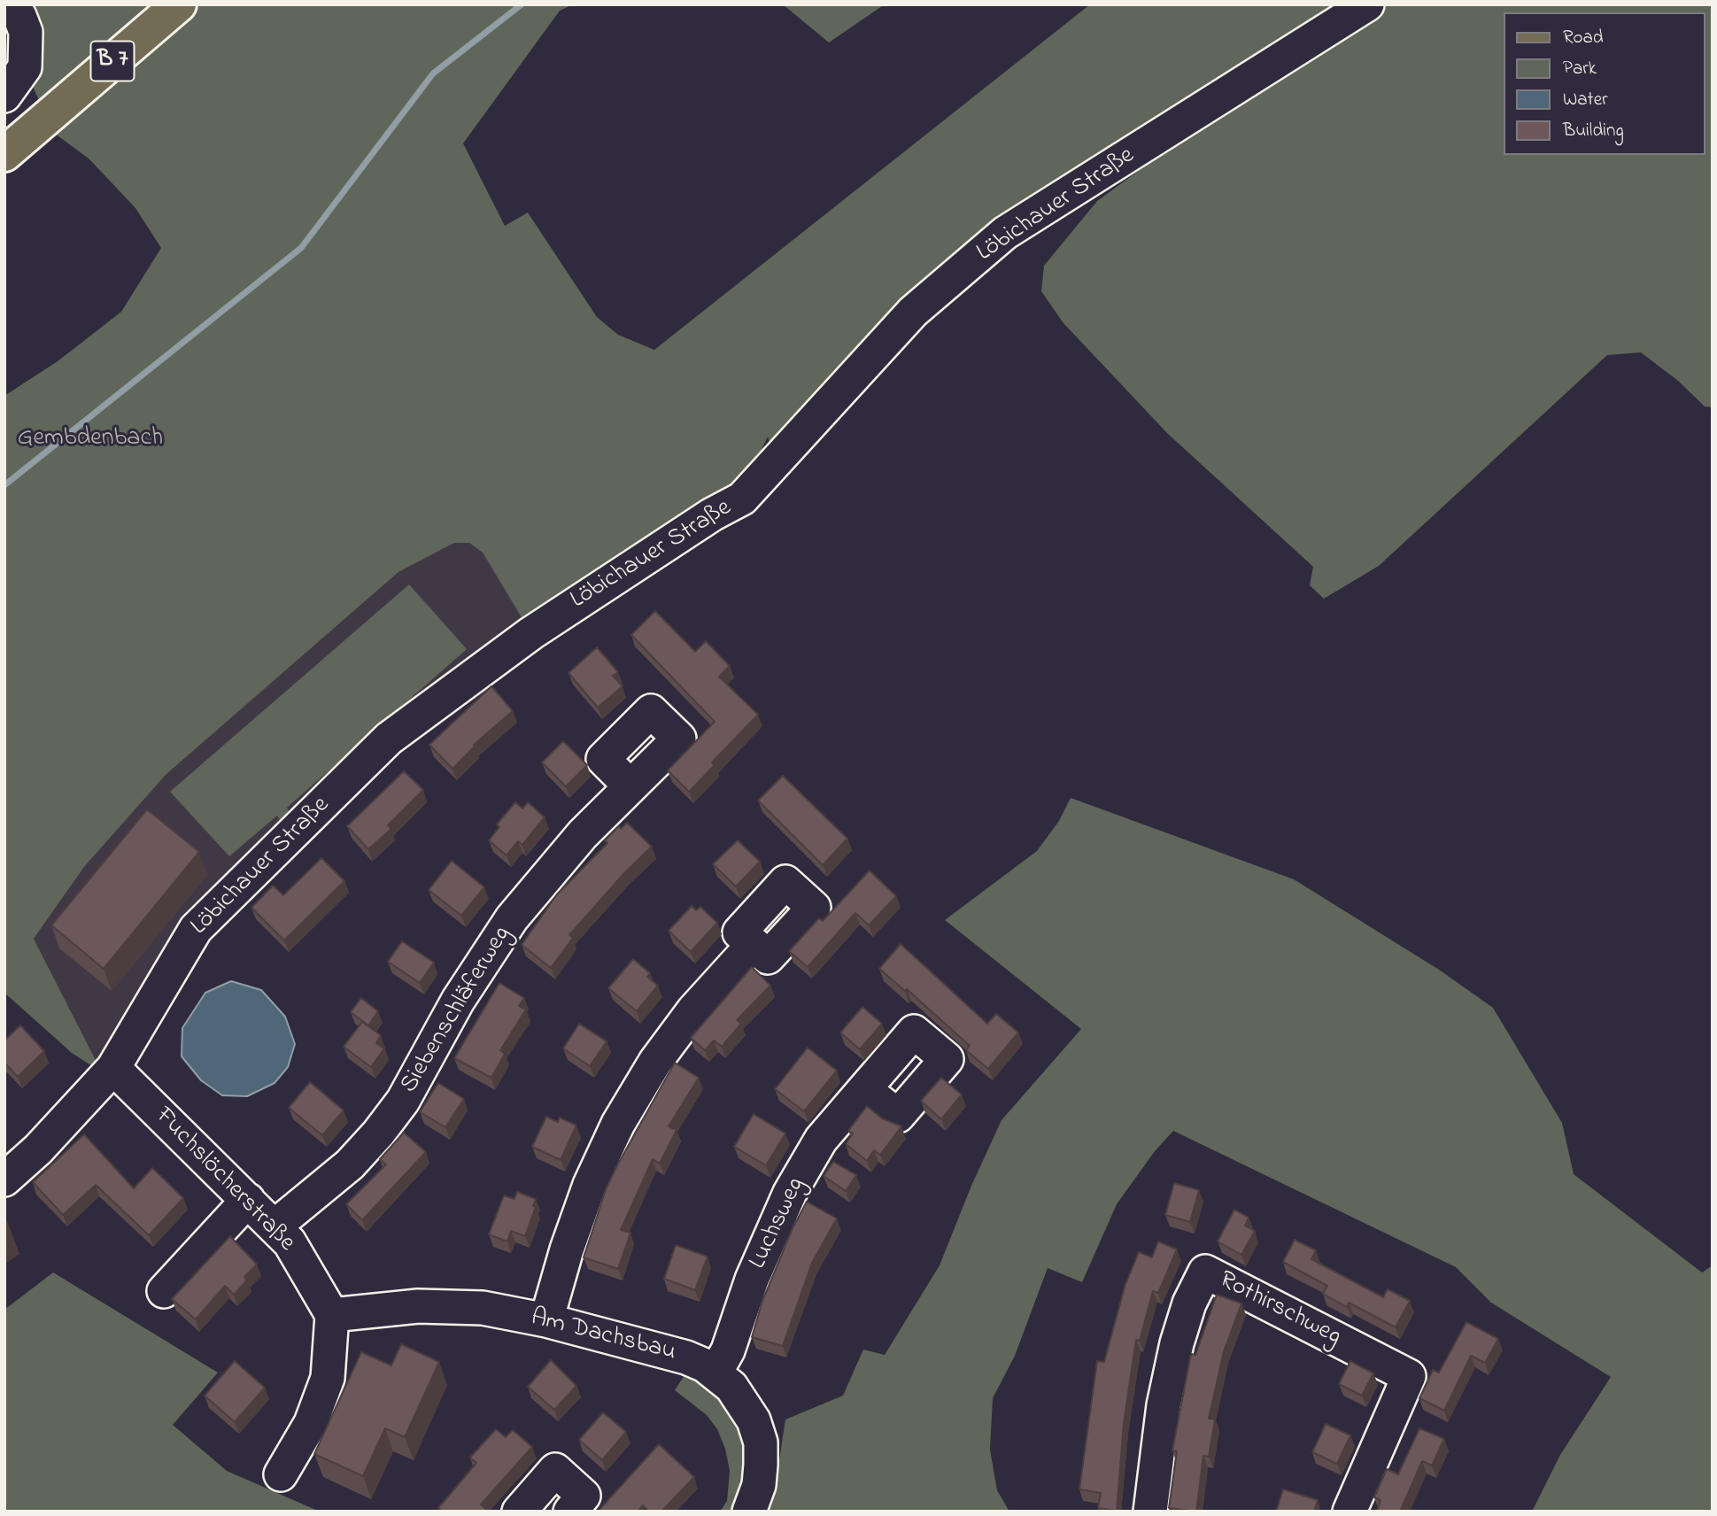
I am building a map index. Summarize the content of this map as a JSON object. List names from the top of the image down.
{
  "streets": {
    "main road": ["B 7"],
    "street": [
      "Löbichauer Straße",
      "Siebenschläferweg",
      "Fuchslöcherstraße",
      "Luchsweg",
      "Rothirschweg",
      "Am Dachsbau"
    ]
  },
  "crossings": [
    ["Löbichauer Straße", "Fuchslöcherstraße"],
    ["Siebenschläferweg", "Fuchslöcherstraße"],
    ["Fuchslöcherstraße", "Am Dachsbau"],
    ["Luchsweg", "Am Dachsbau"]
  ],
  "parks": ["Gembdenbach"],
  "legend": [
    "Road",
    "Park",
    "Water",
    "Building"
  ]
}
